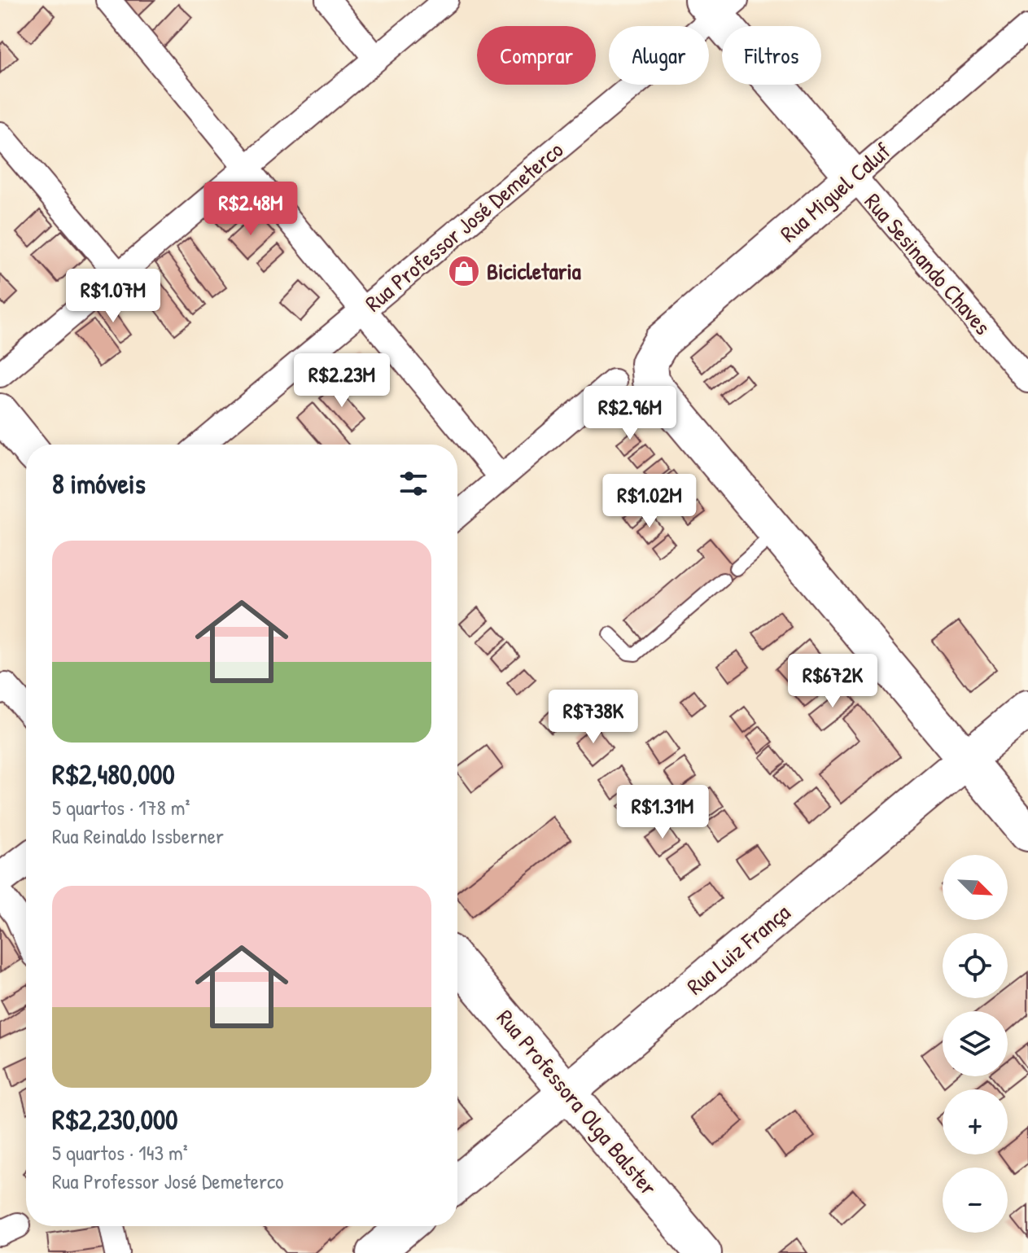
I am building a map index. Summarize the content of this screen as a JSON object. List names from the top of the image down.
{
  "streets": {
    "main road": ["Rua Miguel Caluf", "Rua Luiz França", "Rua Professora Olga Balster"],
    "street": ["Rua Professor José Demeterco", "Rua Sesinando Chaves"]
  },
  "crossings": [
    ["Rua Miguel Caluf", "Rua Sesinando Chaves"],
    ["Rua Luiz França", "Rua Professora Olga Balster"]
  ],
  "places": {
    "shop": ["Bicicletaria"]
  },
  "north": "bottom right",
  "page": {
    "chip": ["Comprar", "Alugar", "Filtros"],
    "price": [
      "R$2.48M",
      "R$1.07M",
      "R$2.23M",
      "R$2.96M",
      "R$1.02M",
      "R$672K",
      "R$738K",
      "R$1.31M"
    ],
    "heading": "8 imóveis",
    "list": [
      {
        "name": "R$2,480,000",
        "note": "5 quartos · 178 m² · Rua Reinaldo Issberner"
      },
      {
        "name": "R$2,230,000",
        "note": "5 quartos · 143 m² · Rua Professor José Demeterco"
      }
    ],
    "map_buttons": ["+", "−"]
  }
}
